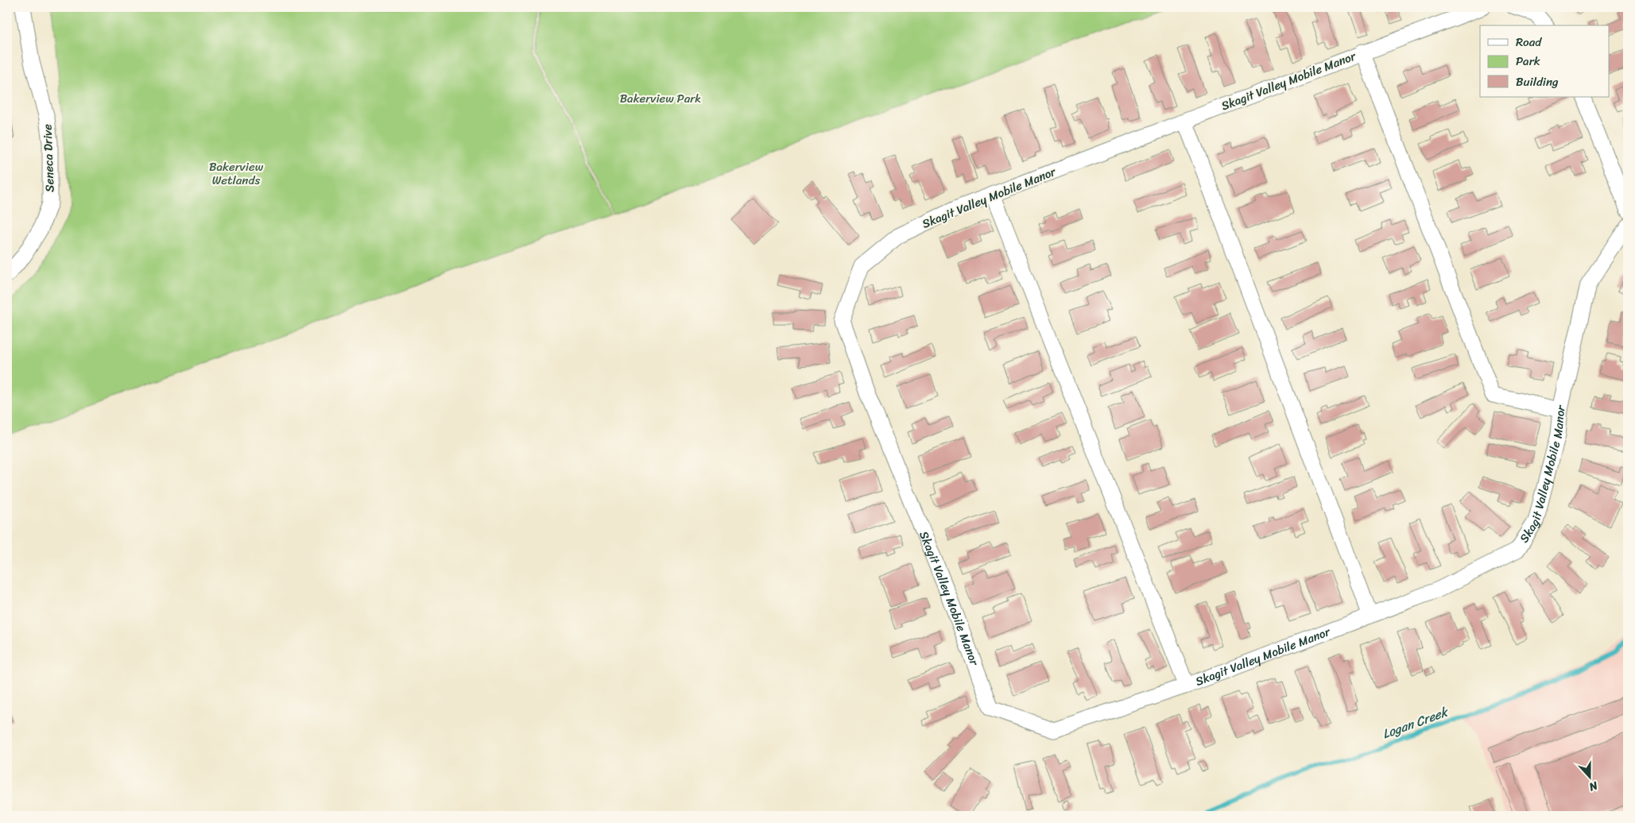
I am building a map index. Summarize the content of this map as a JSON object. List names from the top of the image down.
{
  "streets": {
    "street": ["Skagit Valley Mobile Manor", "Seneca Drive"]
  },
  "water": ["Logan Creek"],
  "parks": ["Bakerview Park", "Bakerview Wetlands"],
  "legend": ["Road", "Park", "Building"],
  "north": "bottom"
}
